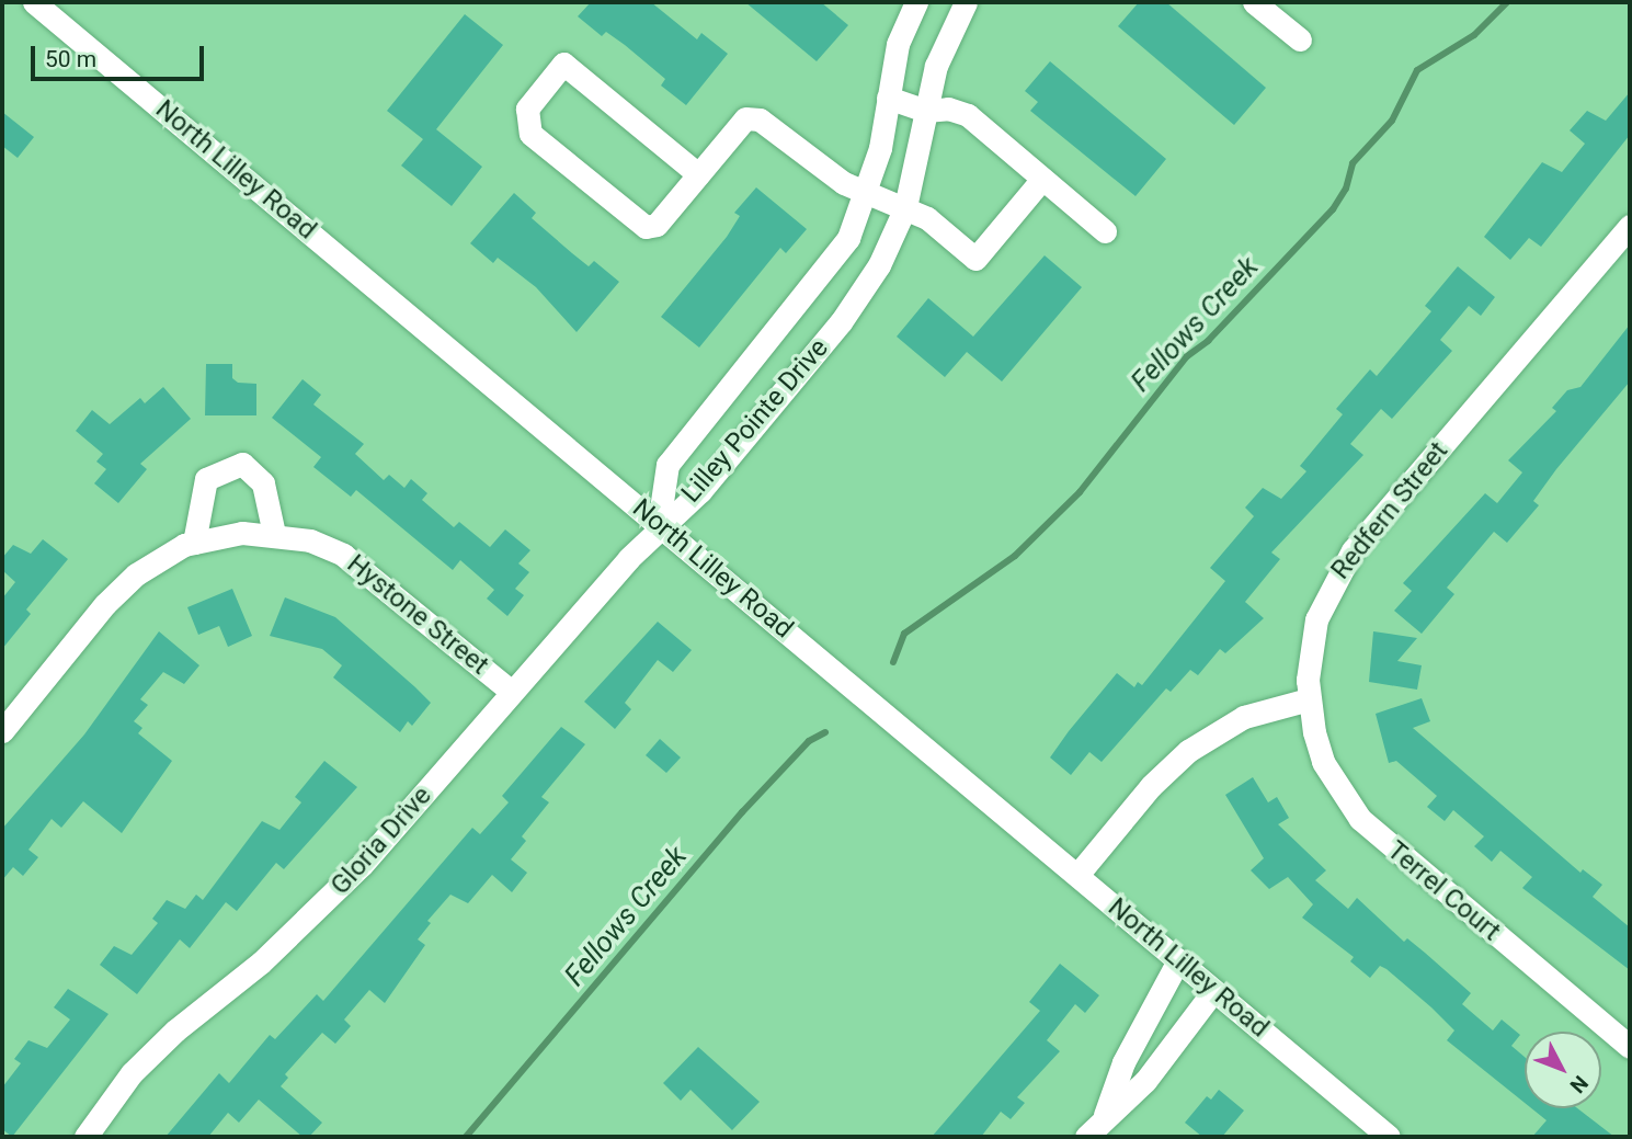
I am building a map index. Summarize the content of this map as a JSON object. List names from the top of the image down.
{
  "streets": {
    "street": [
      "North Lilley Road",
      "Lilley Pointe Drive",
      "Redfern Street",
      "Hystone Street",
      "Gloria Drive",
      "Terrel Court"
    ]
  },
  "crossings": [
    ["North Lilley Road", "Lilley Pointe Drive"],
    ["North Lilley Road", "Gloria Drive"],
    ["Lilley Pointe Drive", "Gloria Drive"],
    ["Redfern Street", "Terrel Court"],
    ["Hystone Street", "Gloria Drive"]
  ],
  "water": ["Fellows Creek"],
  "scale_bar": "50 m",
  "north": "bottom right"
}
